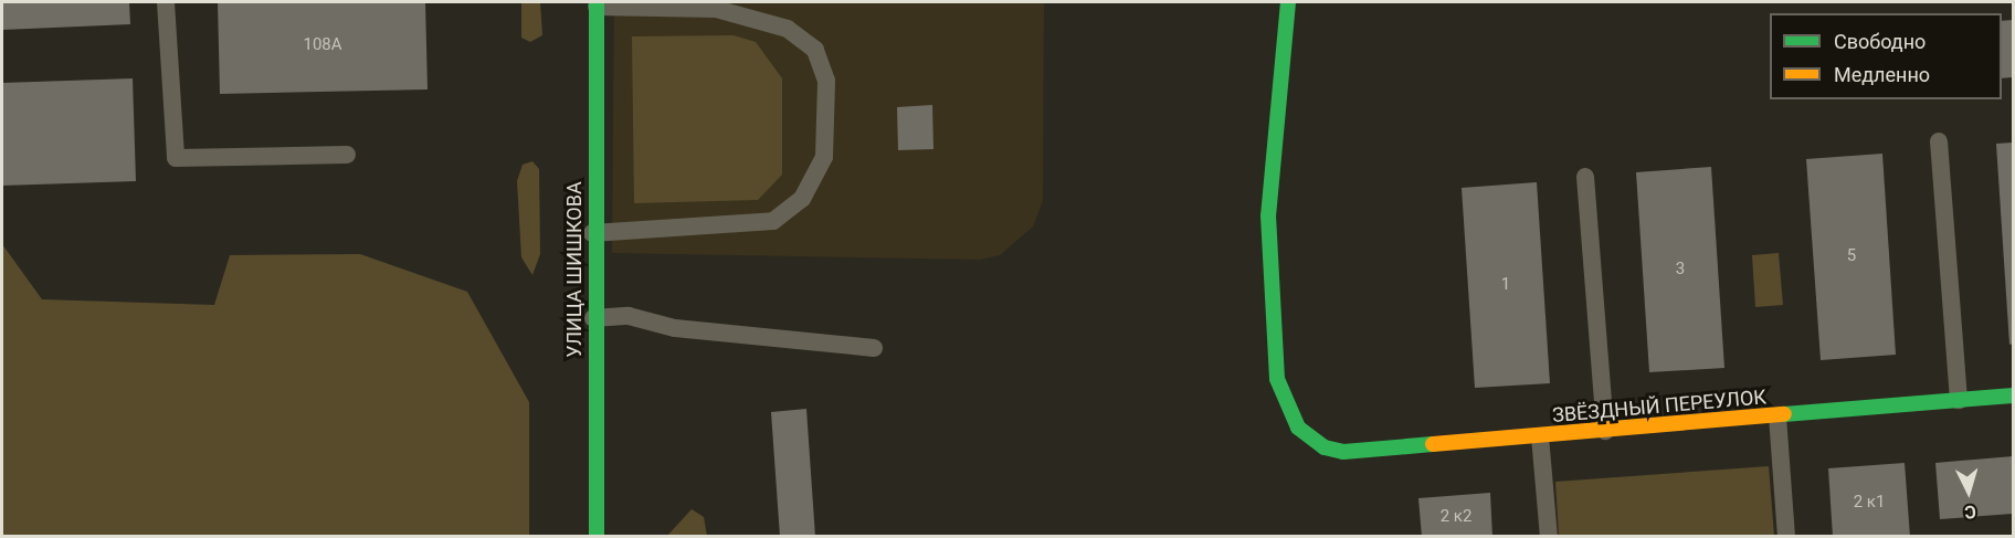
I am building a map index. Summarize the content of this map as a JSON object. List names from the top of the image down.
{
  "streets": {
    "street": ["УЛИЦА ШИШКОВА", "ЗВЁЗДНЫЙ ПЕРЕУЛОК"]
  },
  "house_numbers": [
    "108А",
    "5",
    "3",
    "1",
    "2 к1",
    "2 к2"
  ],
  "legend": ["Свободно", "Медленно"],
  "north": "bottom"
}
